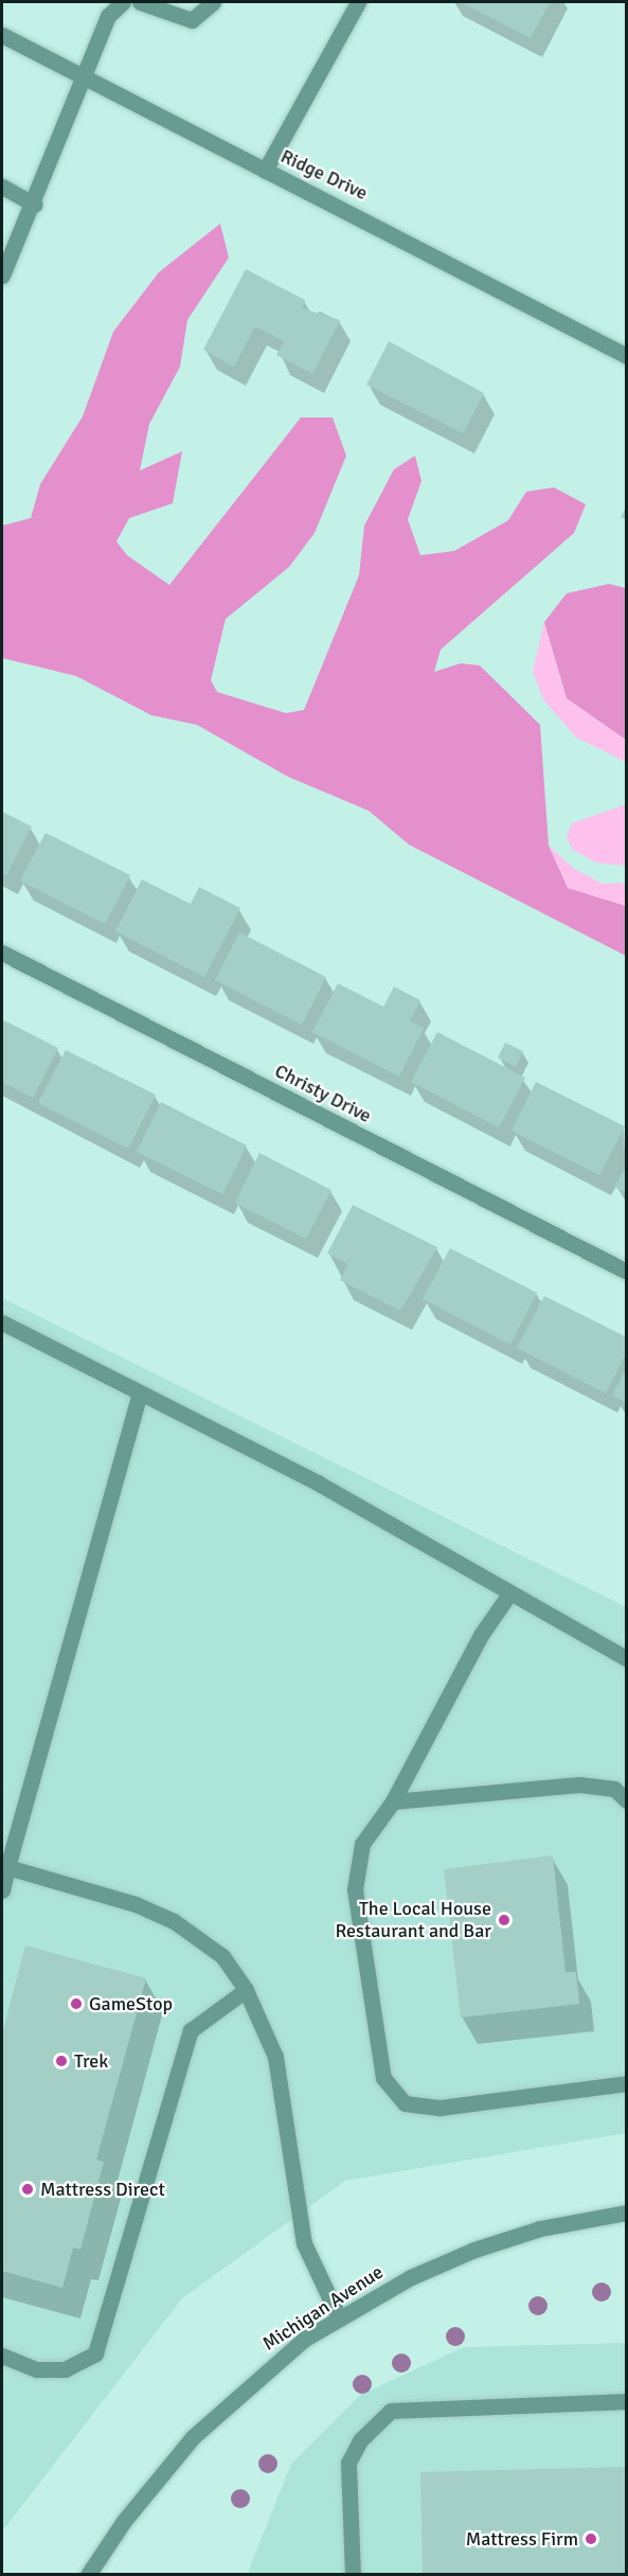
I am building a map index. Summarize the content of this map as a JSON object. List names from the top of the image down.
{
  "streets": {
    "street": ["Ridge Drive", "Christy Drive", "Michigan Avenue"]
  },
  "places": [
    "The Local House Restaurant and Bar",
    "GameStop",
    "Trek",
    "Mattress Direct",
    "Mattress Firm"
  ]
}
